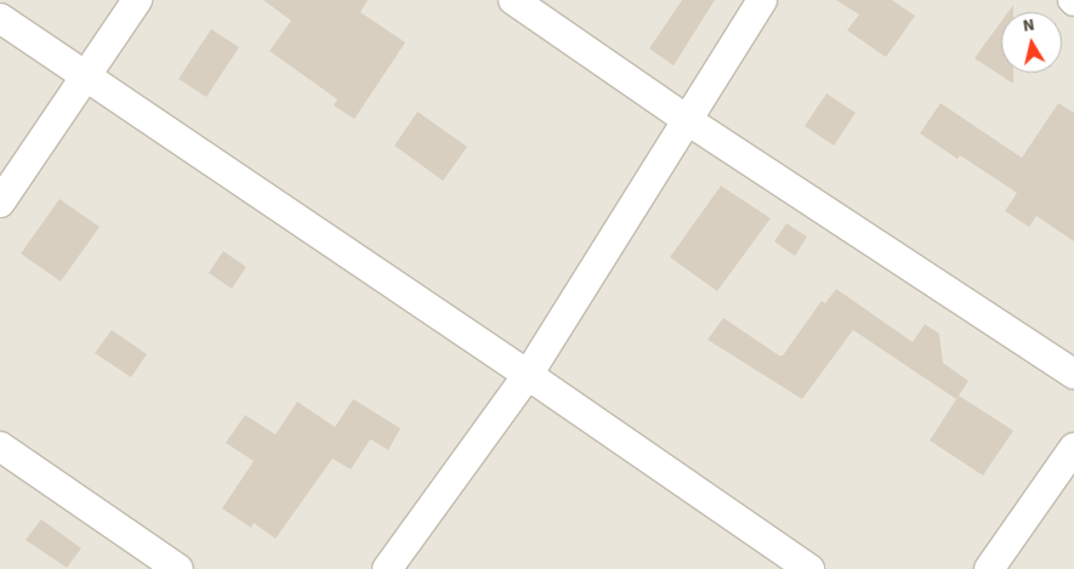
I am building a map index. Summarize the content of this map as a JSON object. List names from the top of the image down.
{
  "north": "top"
}
